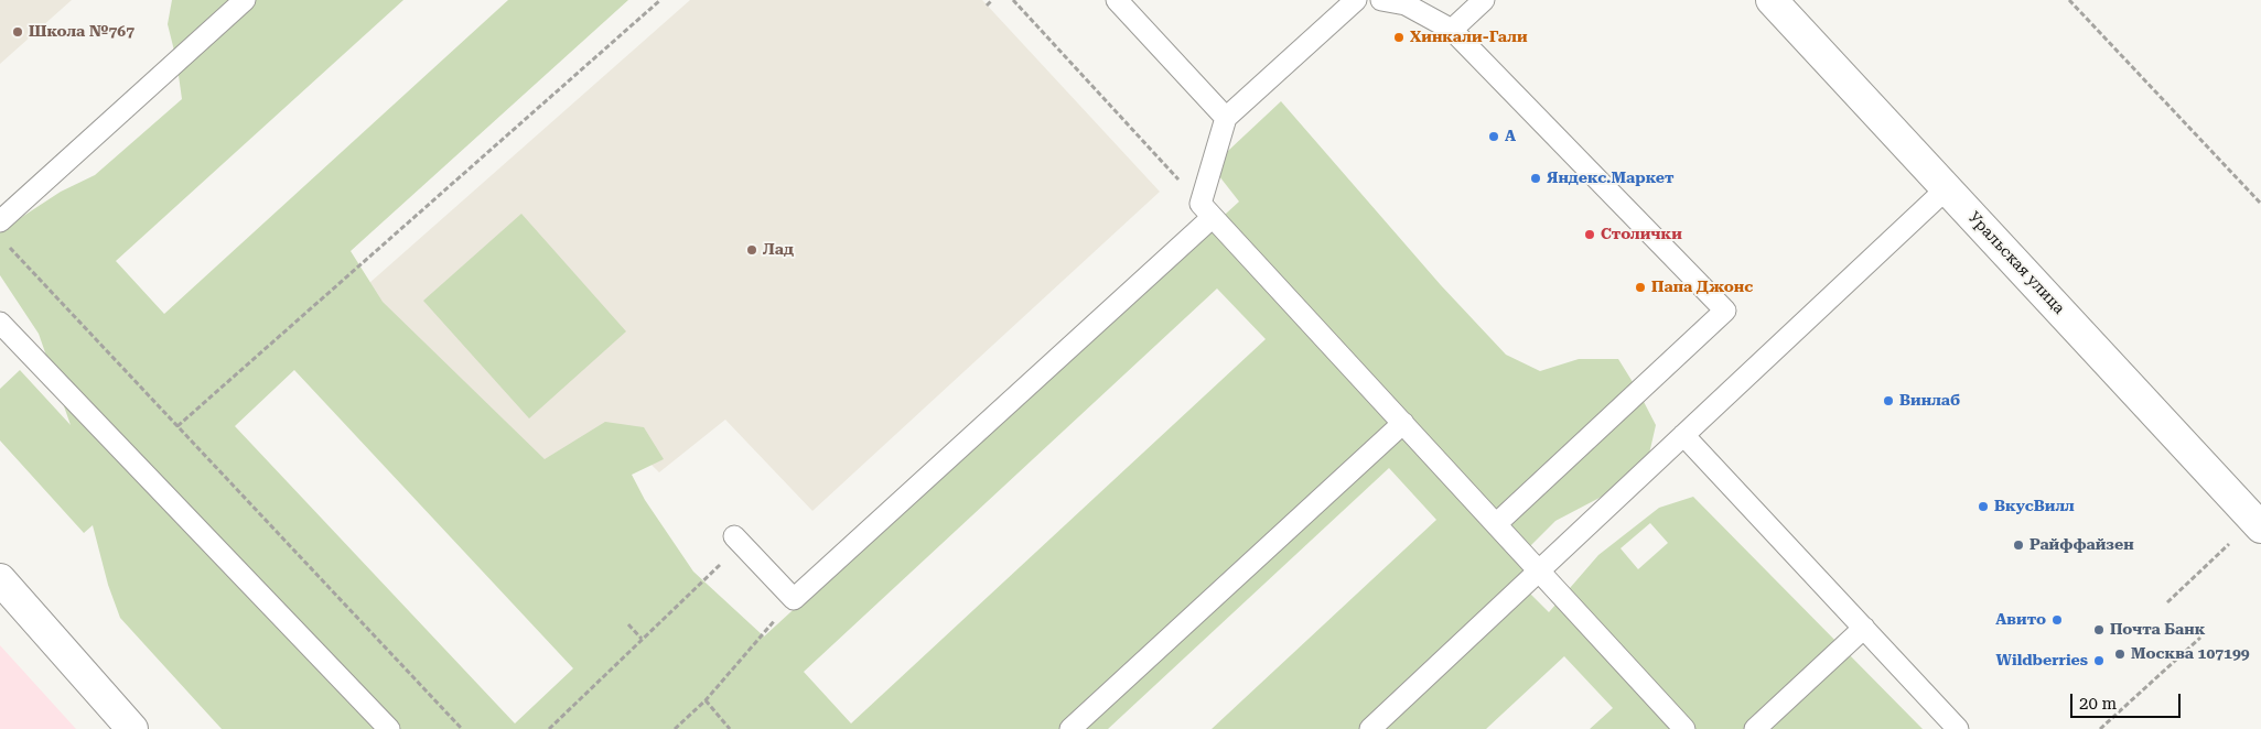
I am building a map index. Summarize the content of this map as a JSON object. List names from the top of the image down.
{
  "streets": {
    "main road": ["Уральская улица"]
  },
  "places": [
    "Школа №767",
    "Хинкали-Гали",
    "А",
    "Яндекс.Маркет",
    "Столички",
    "Лад",
    "Папа Джонс",
    "Винлаб",
    "ВкусВилл",
    "Райффайзен",
    "Авито",
    "Почта Банк",
    "Москва 107199",
    "Wildberries"
  ],
  "scale_bar": "20 m"
}
